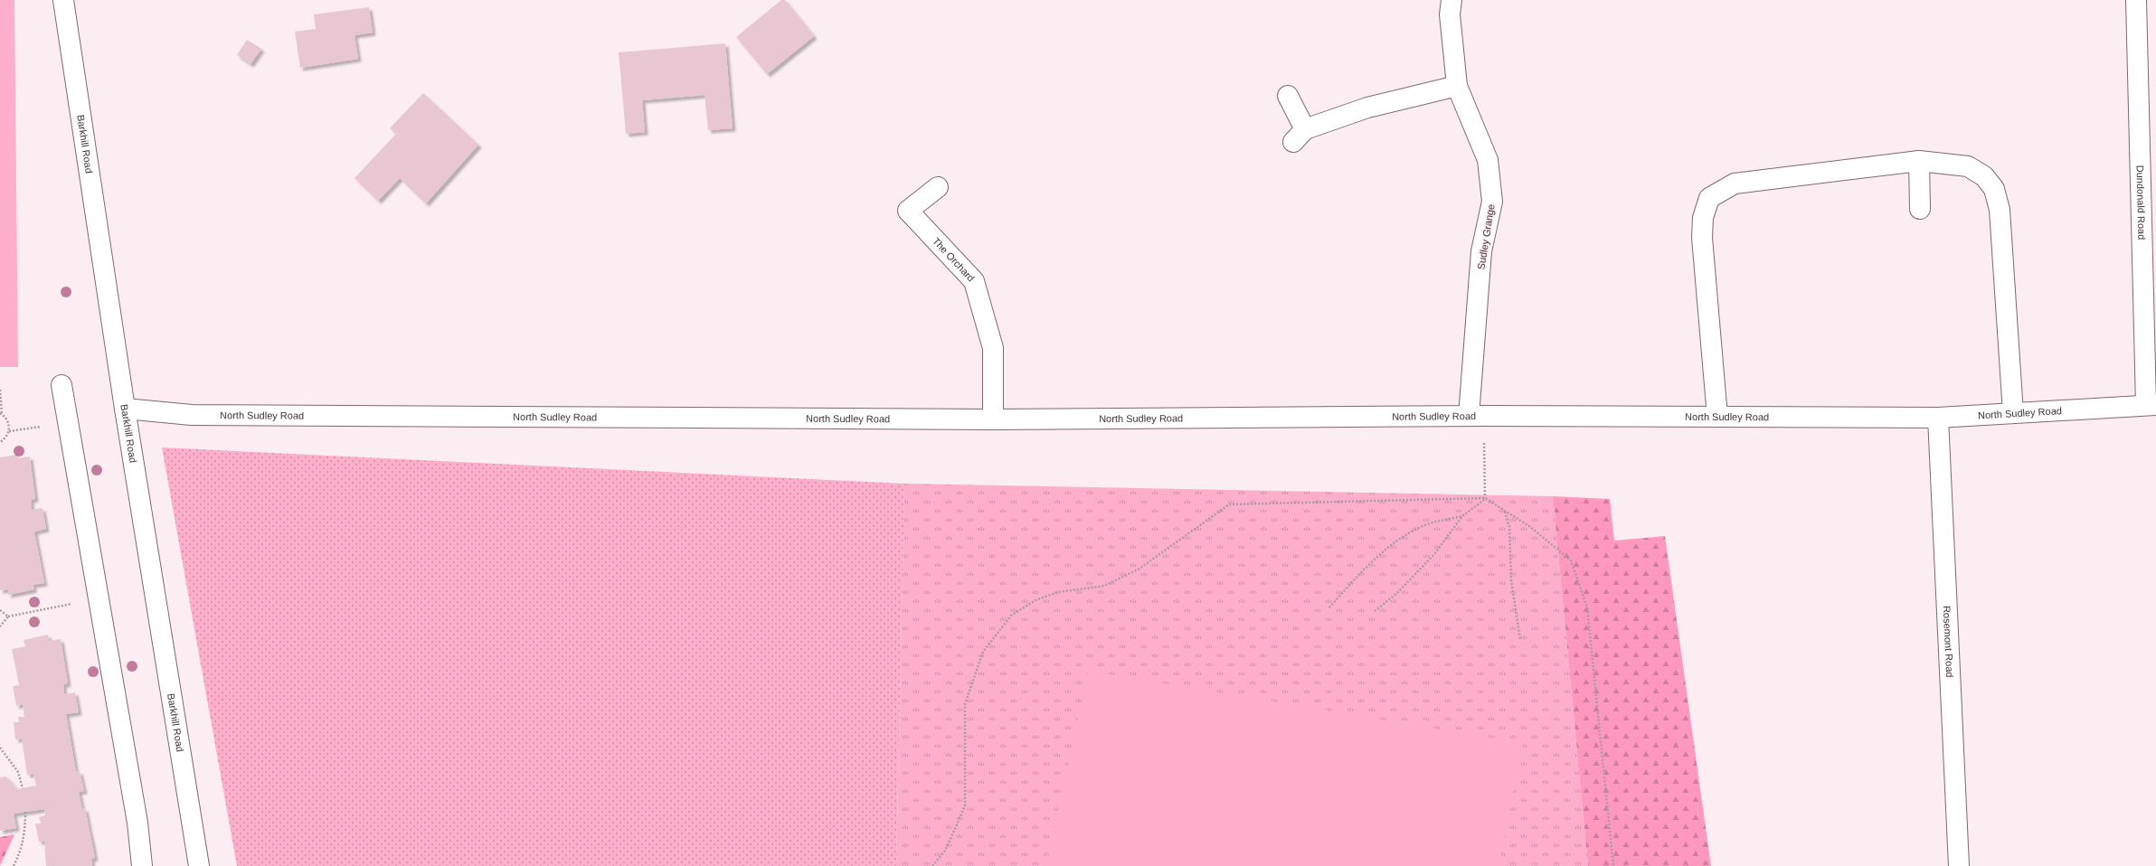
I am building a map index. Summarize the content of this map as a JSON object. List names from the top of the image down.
{
  "streets": {
    "street": [
      "Barkhill Road",
      "Dundonald Road",
      "Sudley Grange",
      "The Orchard",
      "North Sudley Road",
      "Rosemont Road"
    ]
  },
  "crossings": [
    ["Barkhill Road", "North Sudley Road"],
    ["Dundonald Road", "North Sudley Road"],
    ["Sudley Grange", "North Sudley Road"],
    ["The Orchard", "North Sudley Road"],
    ["North Sudley Road", "Rosemont Road"]
  ]
}
